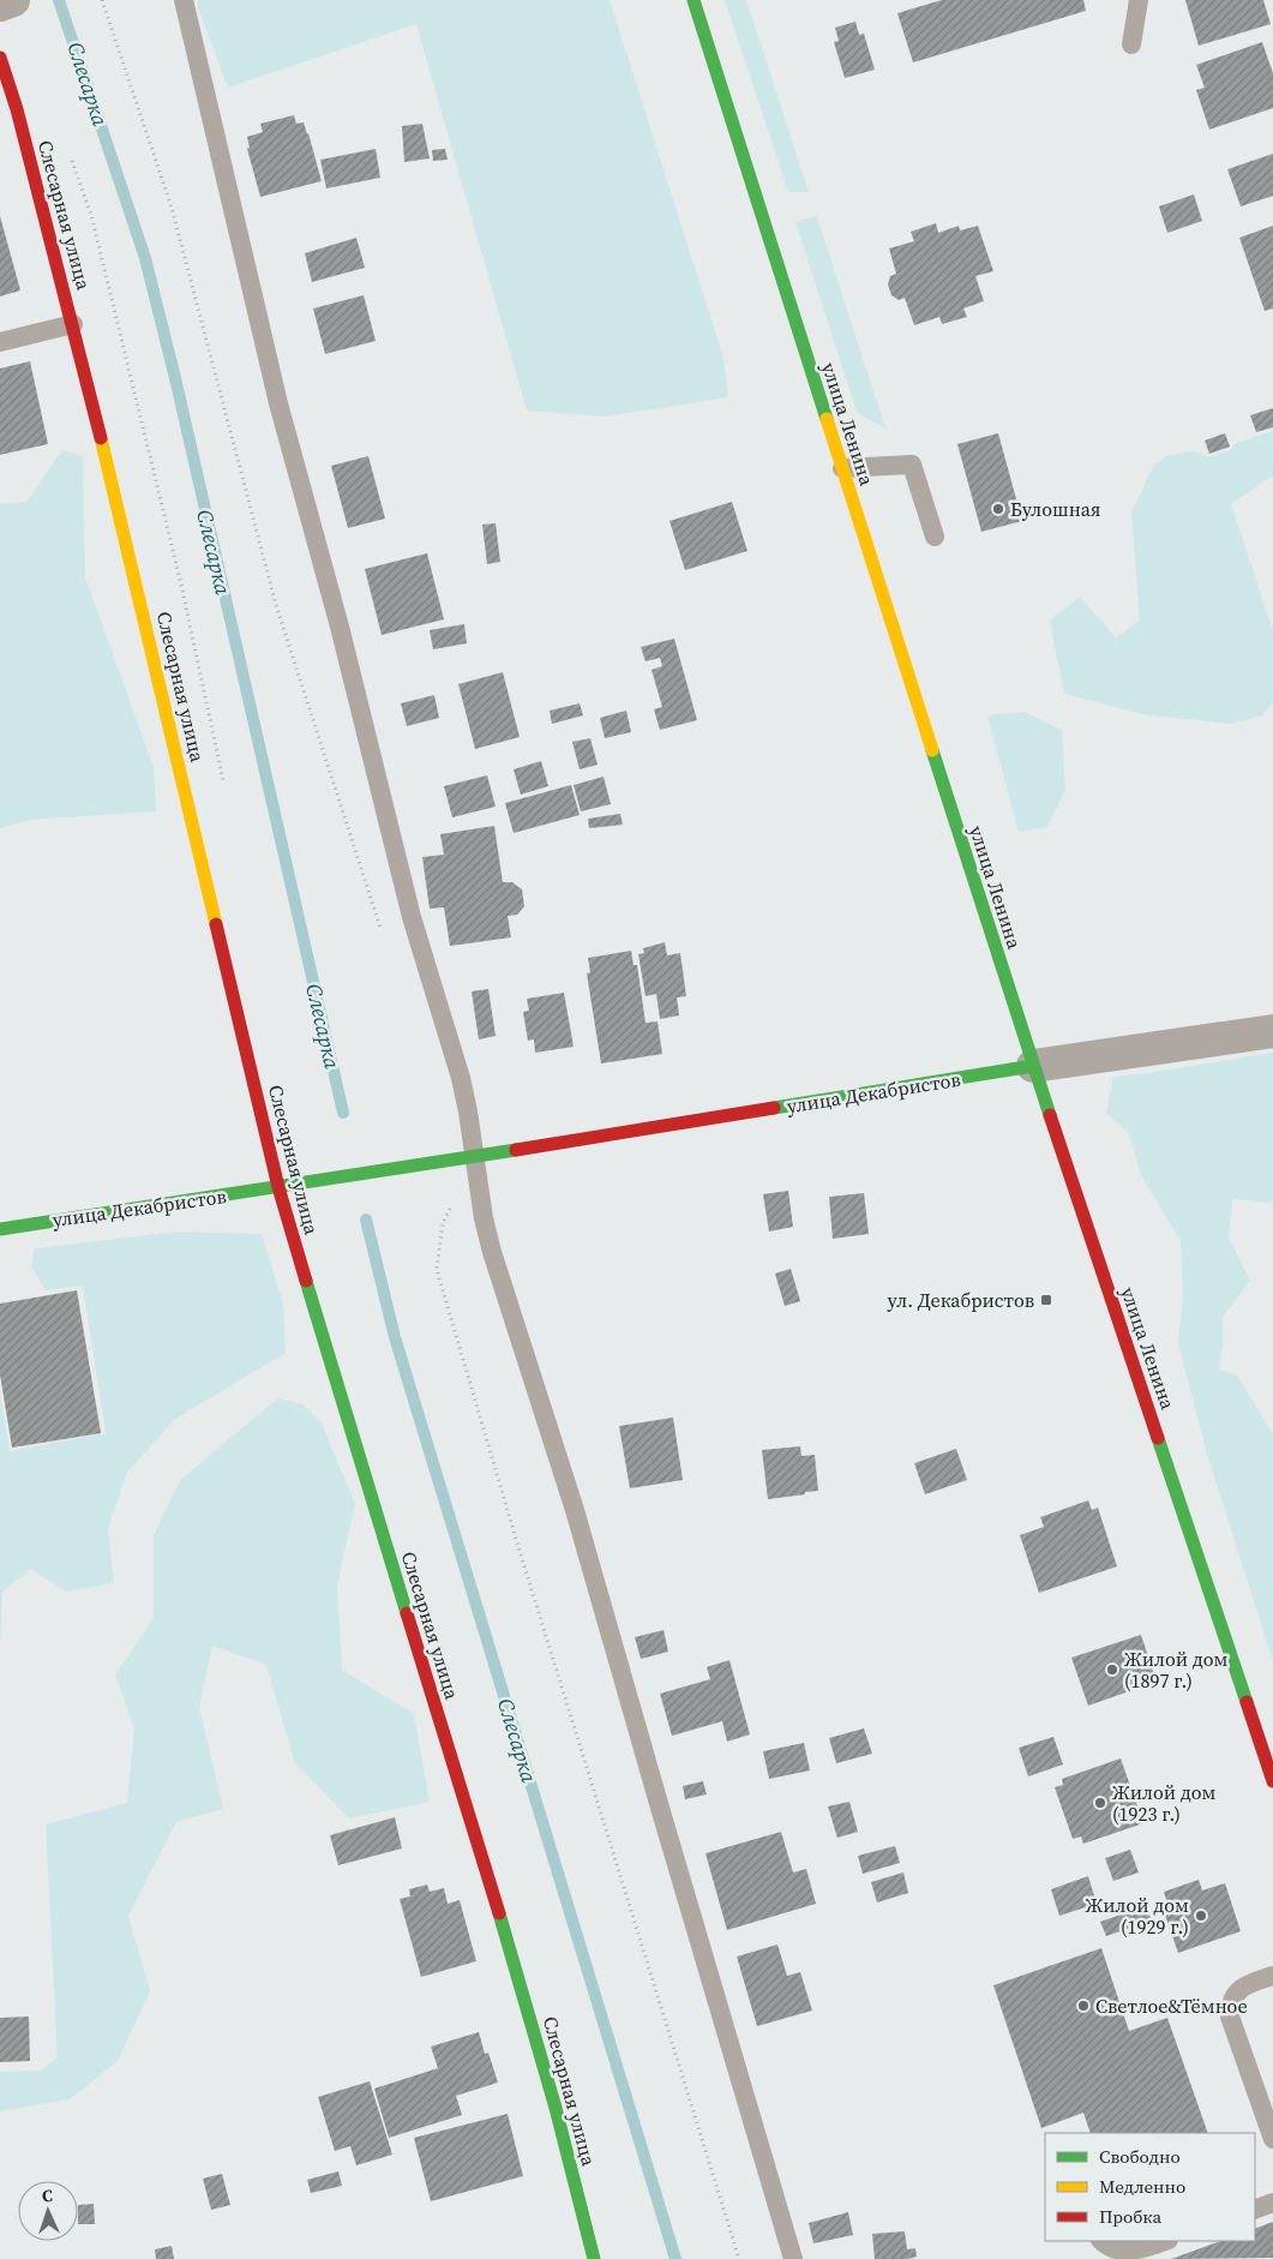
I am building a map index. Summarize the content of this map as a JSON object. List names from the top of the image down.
{
  "streets": {
    "street": ["Слесарная улица", "улица Ленина", "улица Декабристов"]
  },
  "crossings": [
    ["Слесарная улица", "улица Декабристов"],
    ["улица Ленина", "улица Декабристов"]
  ],
  "water": ["Слесарка"],
  "places": {
    "other": [
      "Булошная",
      "Жилой дом (1897 г.)",
      "Жилой дом (1923 г.)",
      "Жилой дом (1929 г.)",
      "Светлое&Тёмное"
    ],
    "transit": ["ул. Декабристов"]
  },
  "legend": ["Свободно", "Медленно", "Пробка"],
  "north": "top"
}
